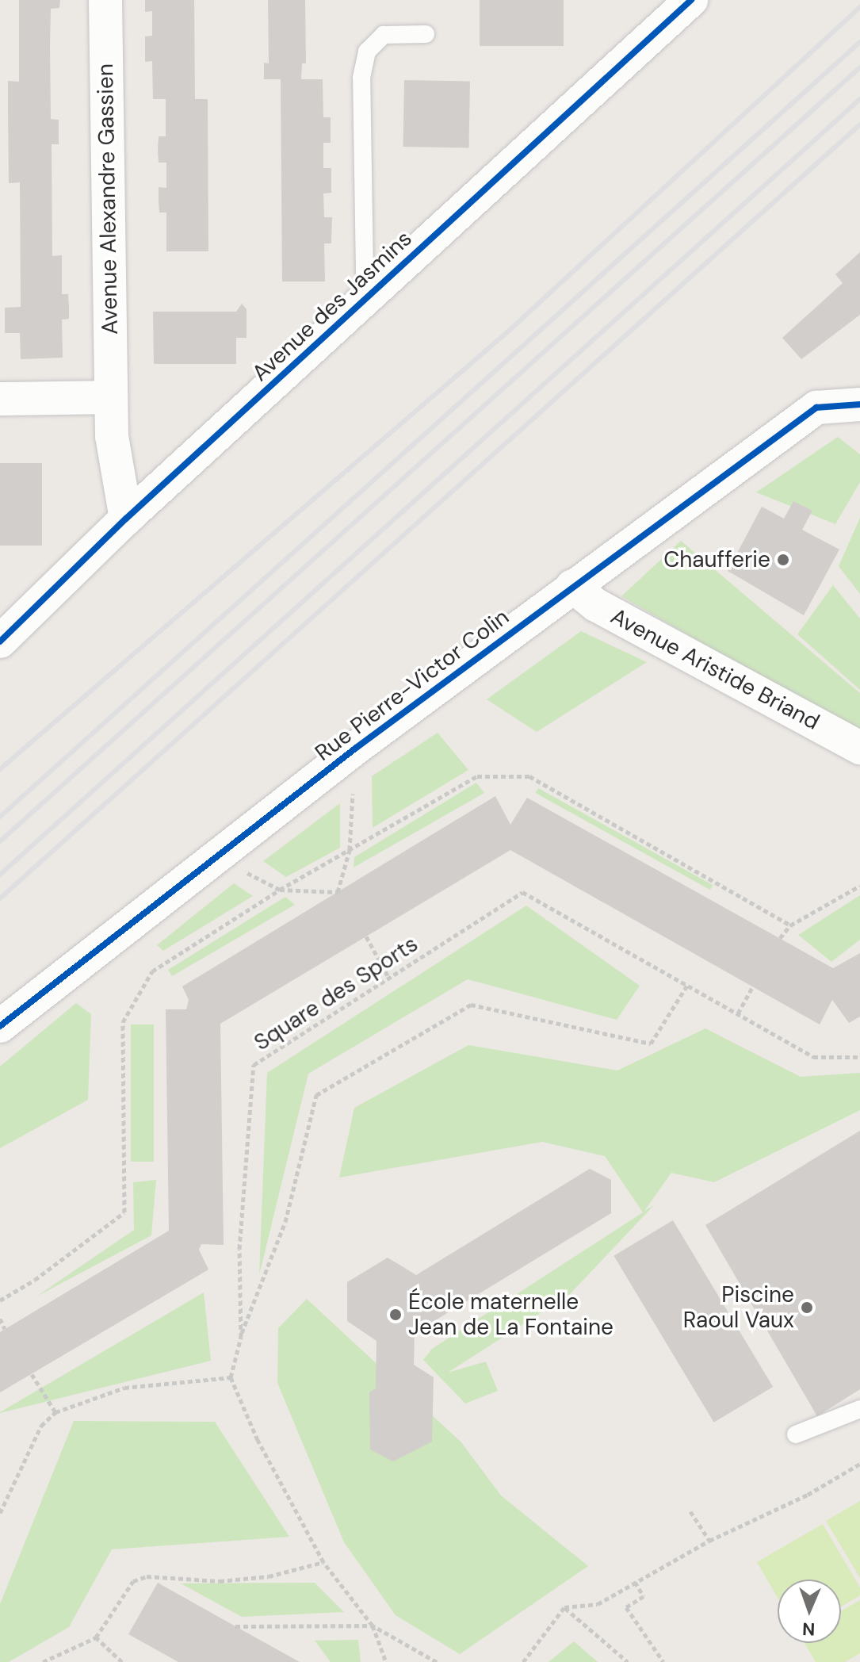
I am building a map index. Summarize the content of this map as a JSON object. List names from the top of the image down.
{
  "streets": {
    "street": [
      "Avenue Alexandre Gassien",
      "Avenue des Jasmins",
      "Avenue Aristide Briand",
      "Rue Pierre-Victor Colin"
    ],
    "path": ["Square des Sports"]
  },
  "crossings": [
    ["Avenue Alexandre Gassien", "Avenue des Jasmins"],
    ["Avenue Aristide Briand", "Rue Pierre-Victor Colin"]
  ],
  "places": ["Chaufferie", "Piscine Raoul Vaux", "École maternelle Jean de La Fontaine"],
  "north": "bottom"
}
